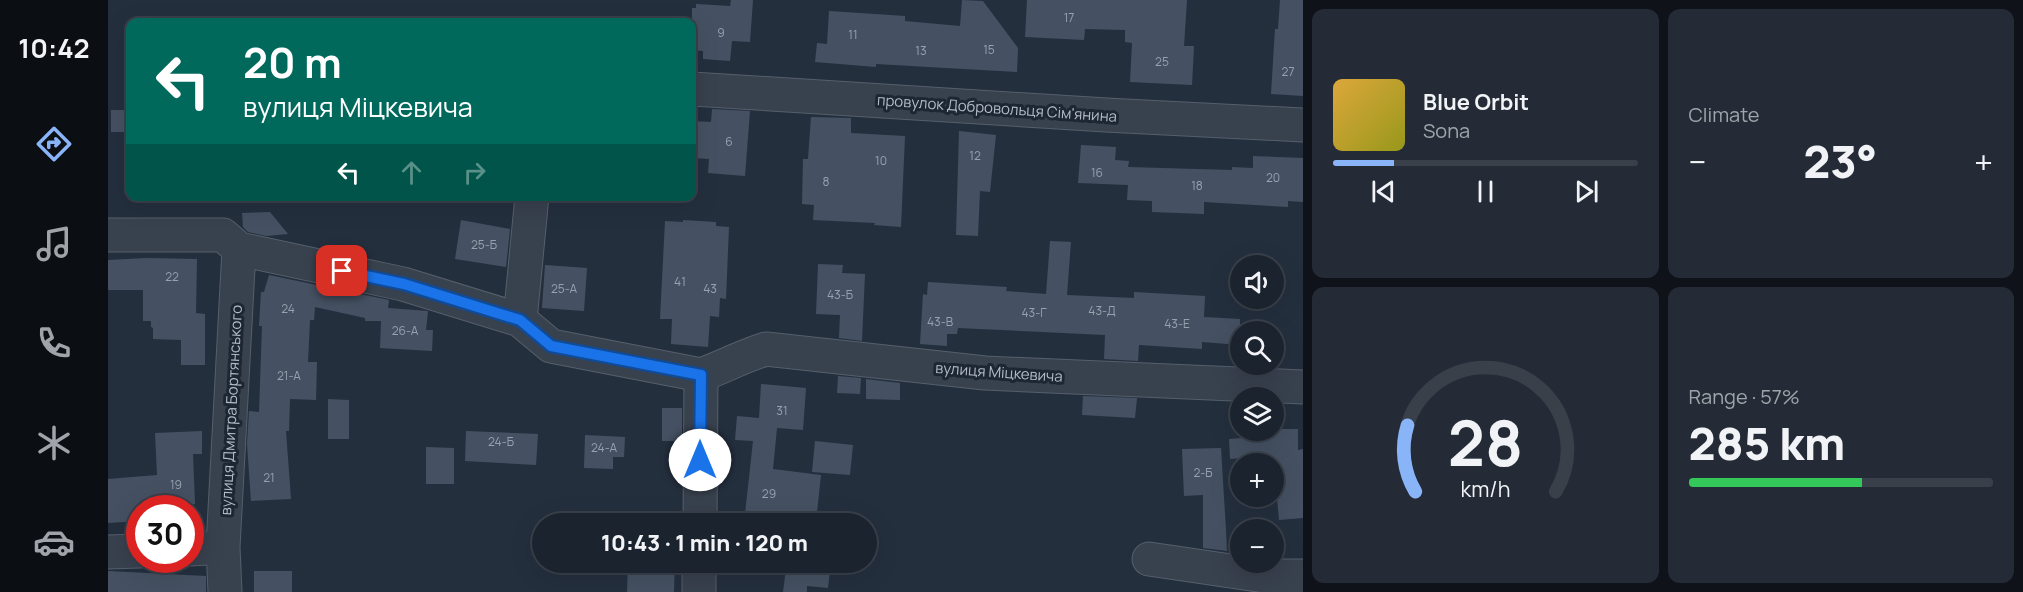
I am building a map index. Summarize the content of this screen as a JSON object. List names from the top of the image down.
{
  "streets": {
    "street": ["провулок Добровольця Сім'янина", "вулиця Міцкевича", "вулиця Дмитра Бортянського"]
  },
  "house_numbers": [
    "17",
    "9",
    "11",
    "15",
    "13",
    "25",
    "27",
    "6",
    "12",
    "10",
    "16",
    "20",
    "8",
    "18",
    "25-Б",
    "22",
    "41",
    "25-А",
    "43",
    "43-Б",
    "24",
    "43-Д",
    "43-Г",
    "43-В",
    "43-Е",
    "26-А",
    "21-А",
    "31",
    "24-Б",
    "24-А",
    "2-Б",
    "21",
    "19",
    "29"
  ],
  "page": {
    "tabs": "10:42",
    "tile": [
      "Climate",
      ["Range · 57%", "285 km"]
    ],
    "turn": ["20 m", "вулиця Міцкевича"],
    "song": ["Blue Orbit", "Sona"],
    "heat": ["−", "23°", "+"],
    "map_buttons": ["+", "−"],
    "limit": "30",
    "trip": "10:43 · 1 min · 120 m",
    "gauge": ["28", "km/h"]
  }
}
